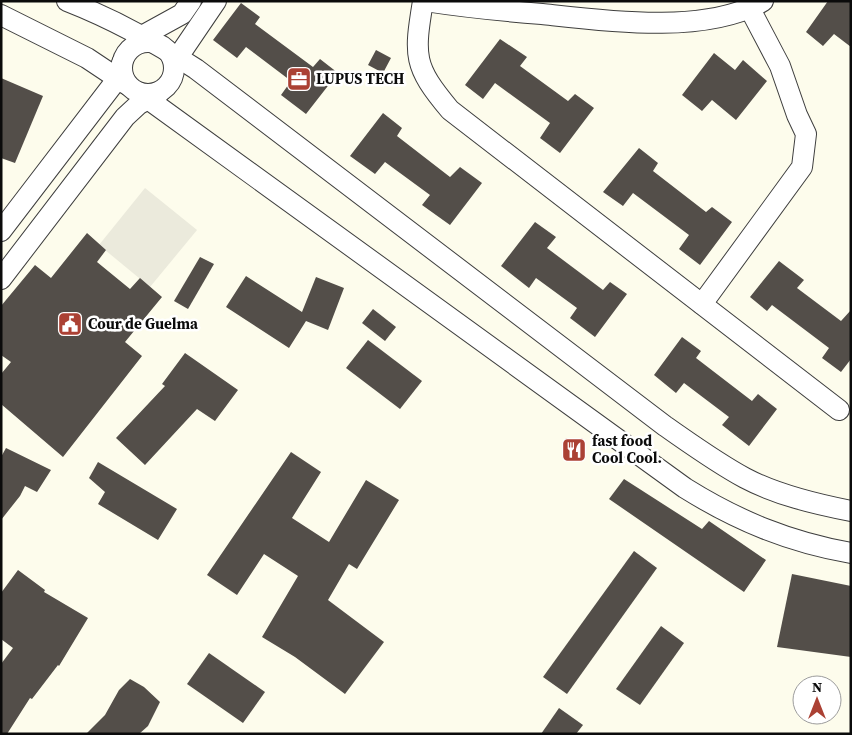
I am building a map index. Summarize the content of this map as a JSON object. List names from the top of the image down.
{
  "places": {
    "office": ["LUPUS TECH"],
    "public building": ["Cour de Guelma"],
    "restaurant": ["fast food Cool Cool."]
  },
  "north": "top"
}
